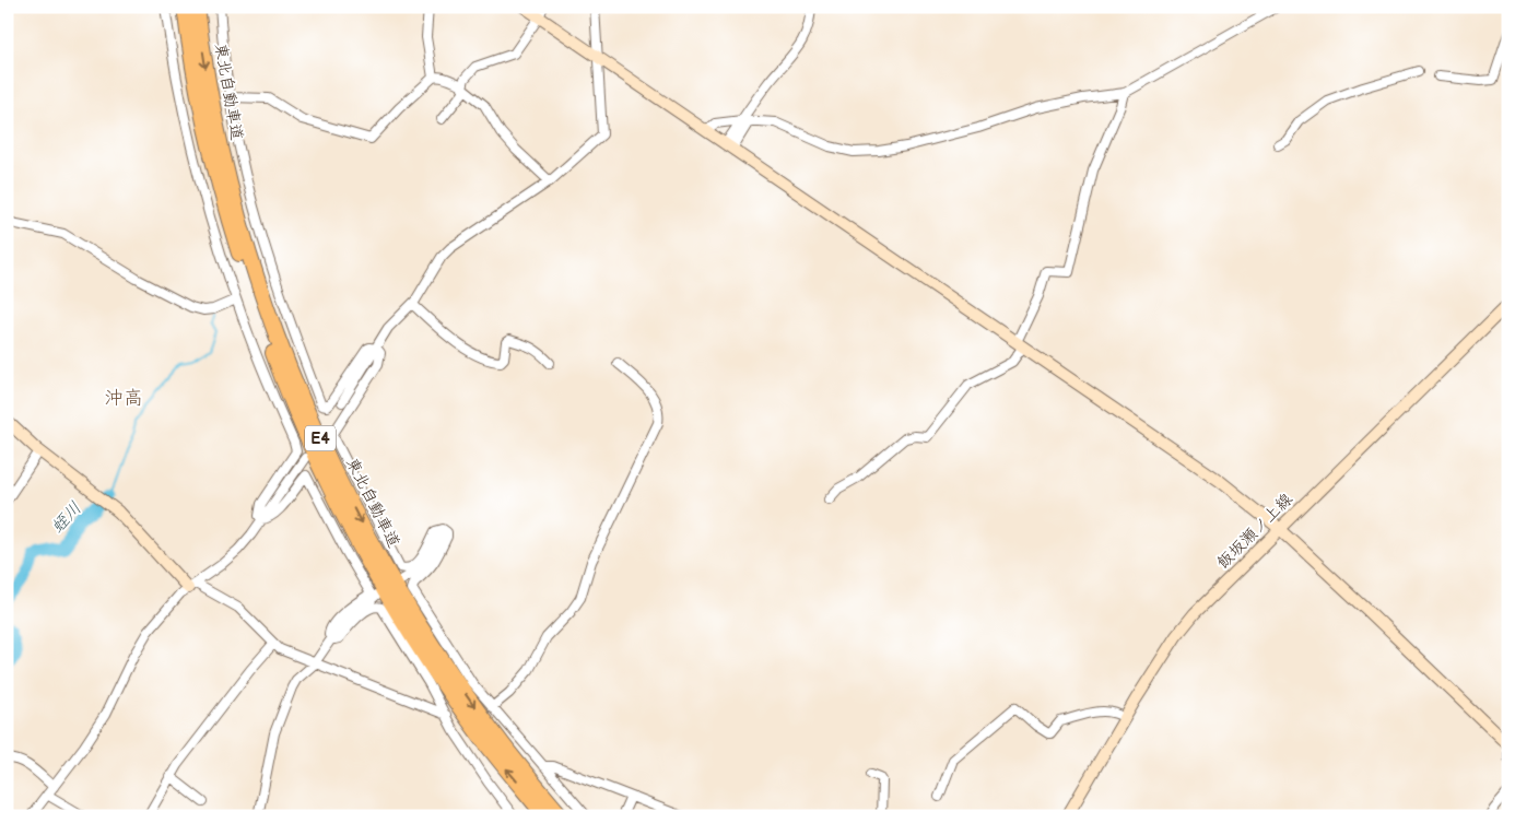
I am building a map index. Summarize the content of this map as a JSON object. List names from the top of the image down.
{
  "streets": {
    "highway": ["東北自動車道", "E4"],
    "street": ["飯坂瀬ノ上線"]
  },
  "districts": ["沖高"],
  "water": ["蛭川"]
}
